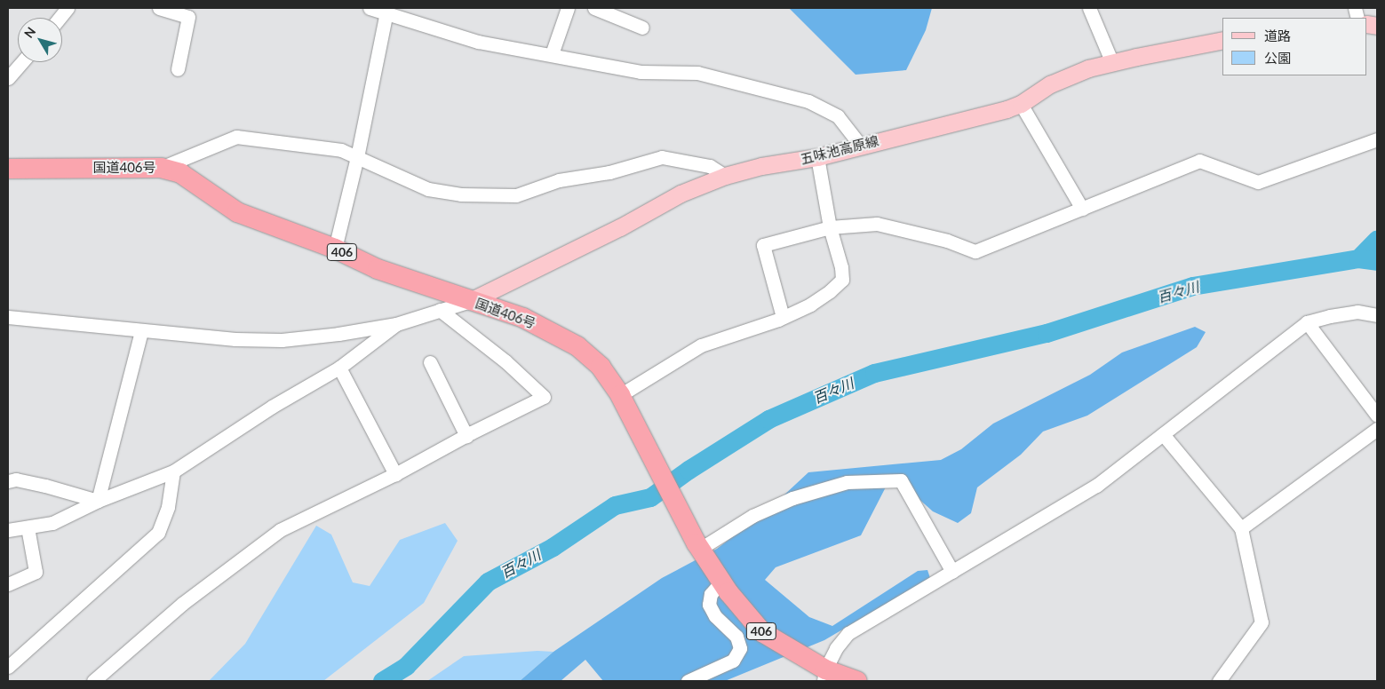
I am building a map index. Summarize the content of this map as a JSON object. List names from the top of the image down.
{
  "streets": {
    "highway": ["国道406号", "406"],
    "main road": ["五味池高原線"]
  },
  "crossings": [
    ["五味池高原線", "国道406号"]
  ],
  "water": ["百々川"],
  "legend": ["道路", "公園"],
  "north": "top left"
}
